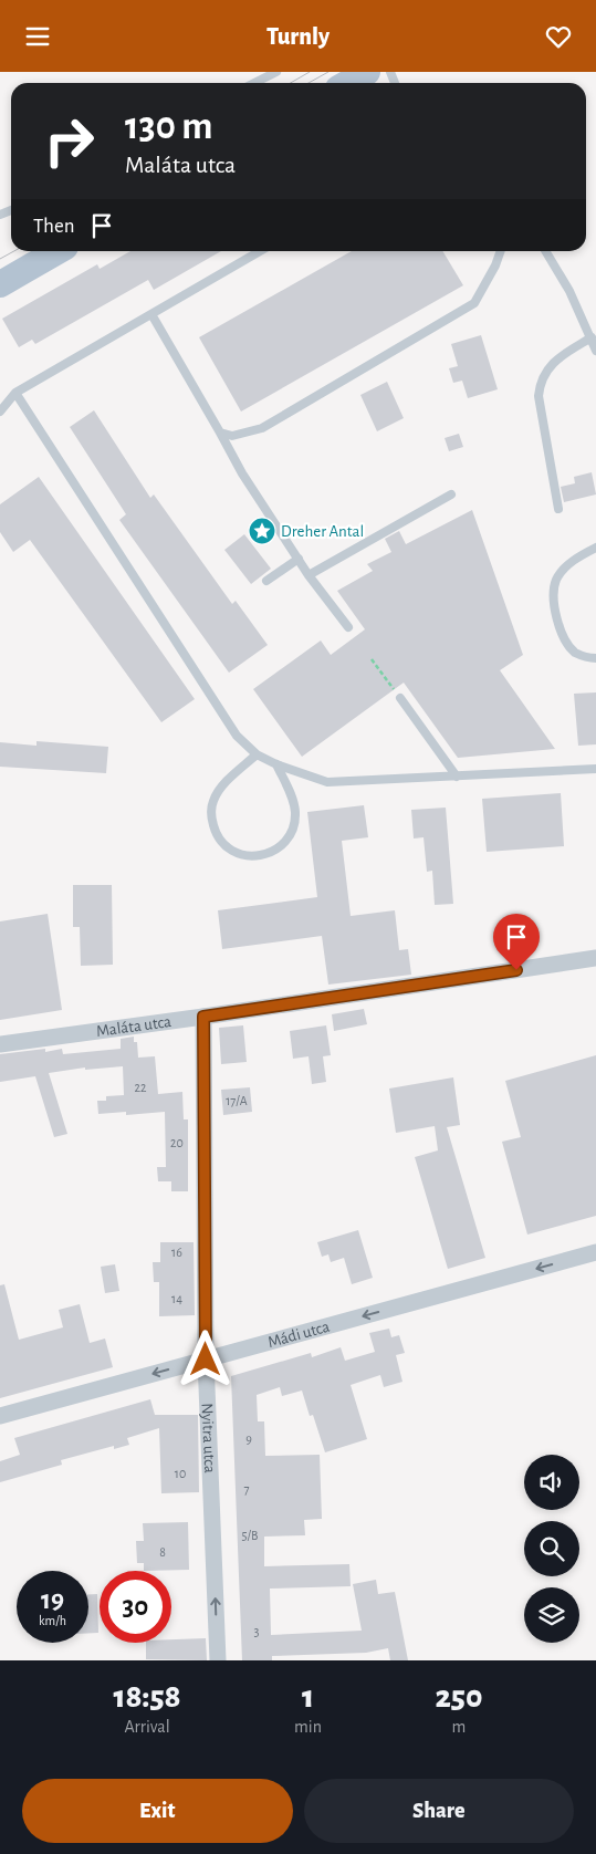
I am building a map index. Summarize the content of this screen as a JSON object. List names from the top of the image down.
{
  "streets": {
    "street": ["Maláta utca", "Mádi utca", "Nyitra utca"]
  },
  "crossings": [
    ["Maláta utca", "Nyitra utca"],
    ["Mádi utca", "Nyitra utca"]
  ],
  "one_way": ["Mádi utca", "Nyitra utca"],
  "places": {
    "place": ["Dreher Antal"]
  },
  "house_numbers": [
    "22",
    "17/A",
    "20",
    "16",
    "14",
    "9",
    "10",
    "7",
    "5/B",
    "8",
    "3"
  ],
  "page": {
    "header": "Turnly",
    "turn": ["130 m", "Maláta utca"],
    "then": "Then",
    "speed": "19 km/h",
    "limit": "30",
    "eta": [
      "18:58",
      "Arrival",
      "1",
      "min",
      "250",
      "m"
    ],
    "buttons": ["Exit", "Share"]
  }
}
